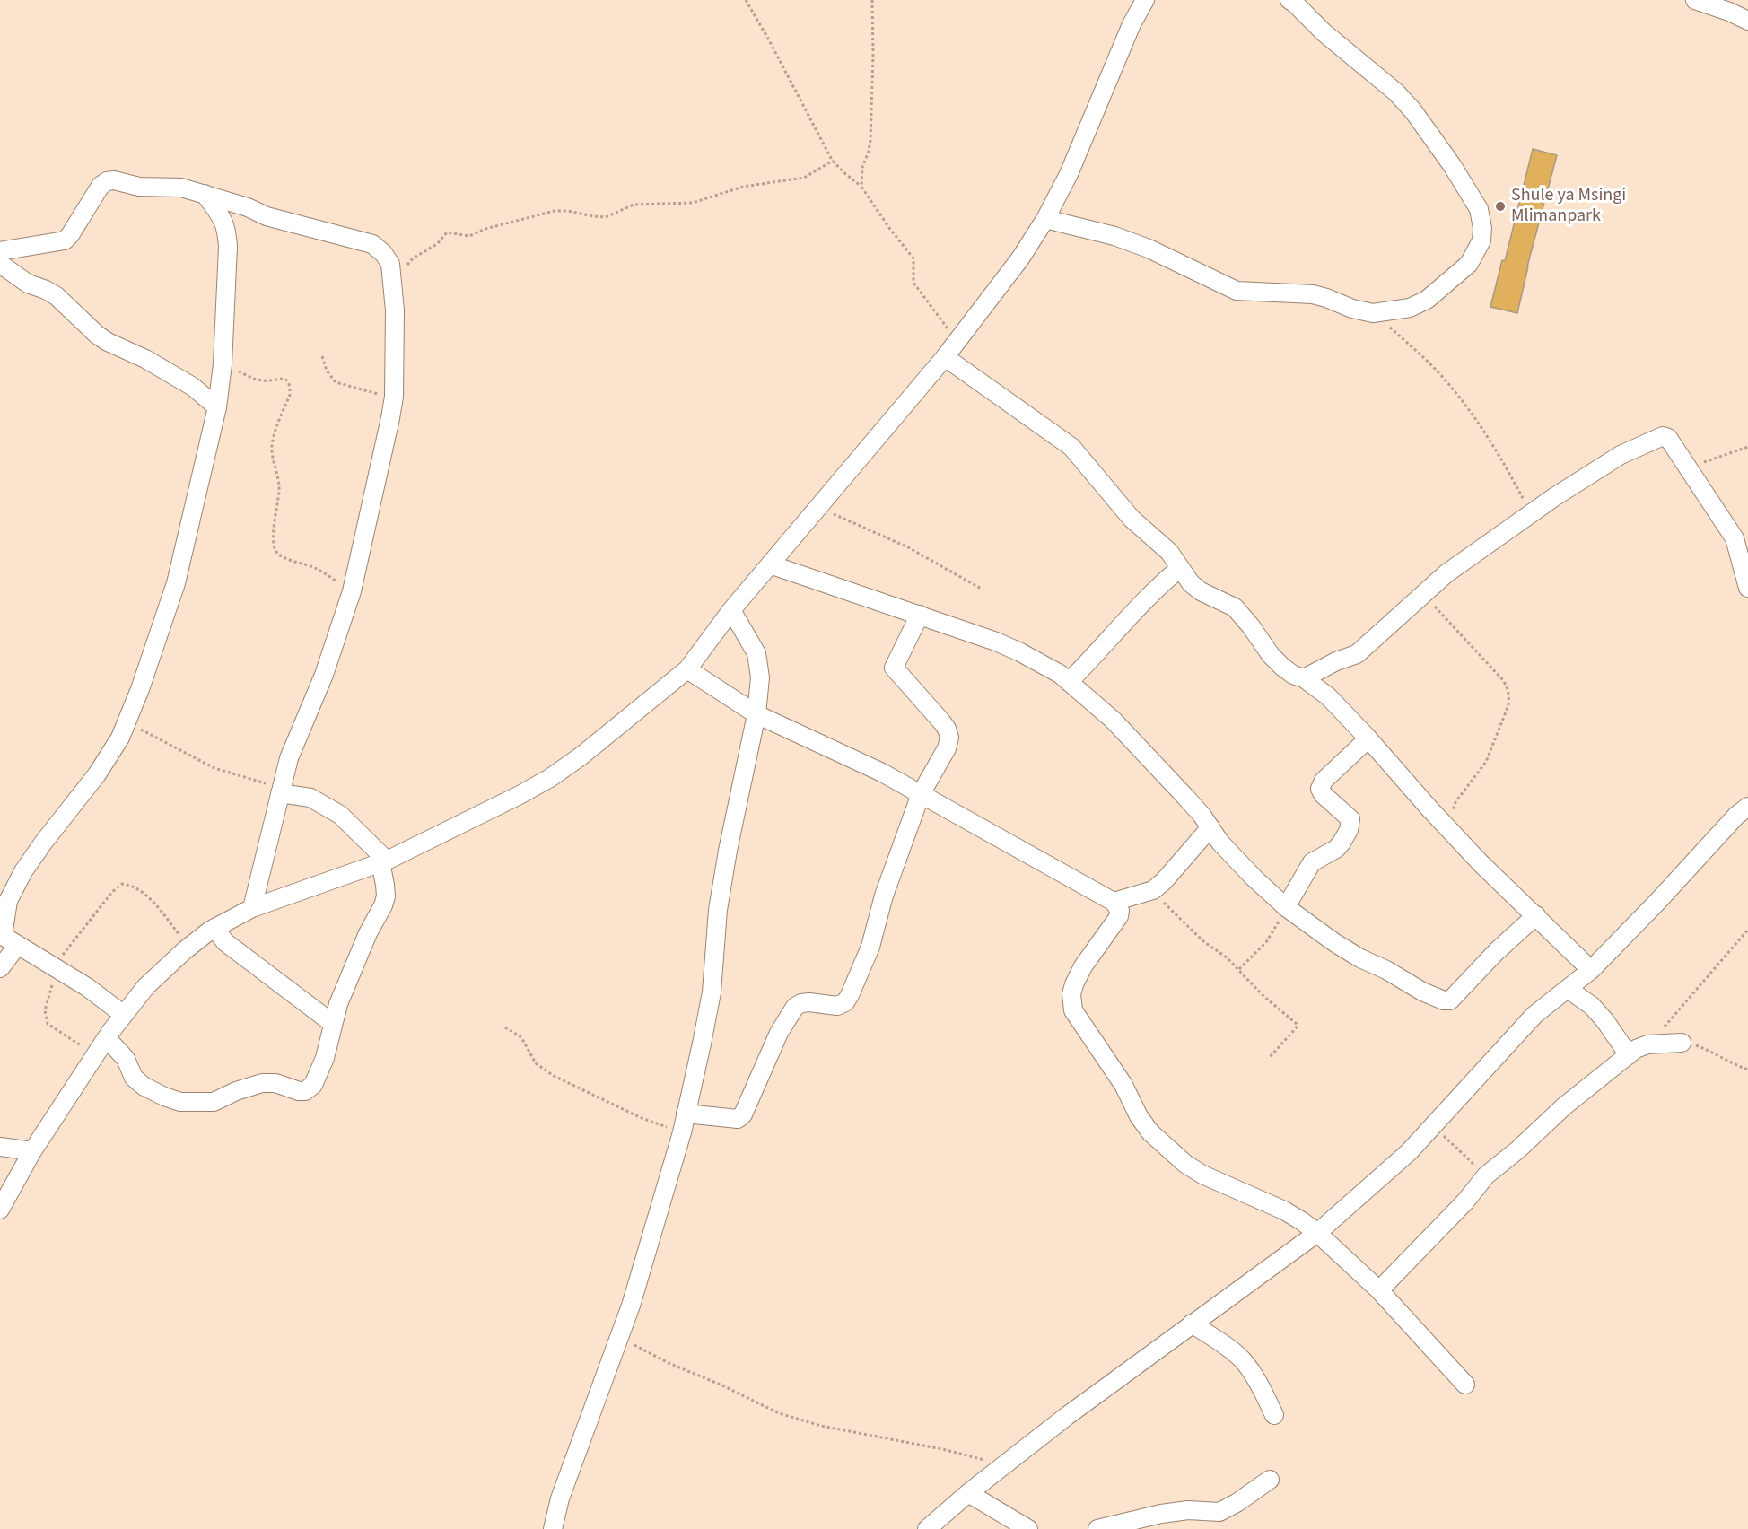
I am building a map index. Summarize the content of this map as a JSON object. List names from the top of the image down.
{
  "places": ["Shule ya Msingi Mlimanpark"]
}
